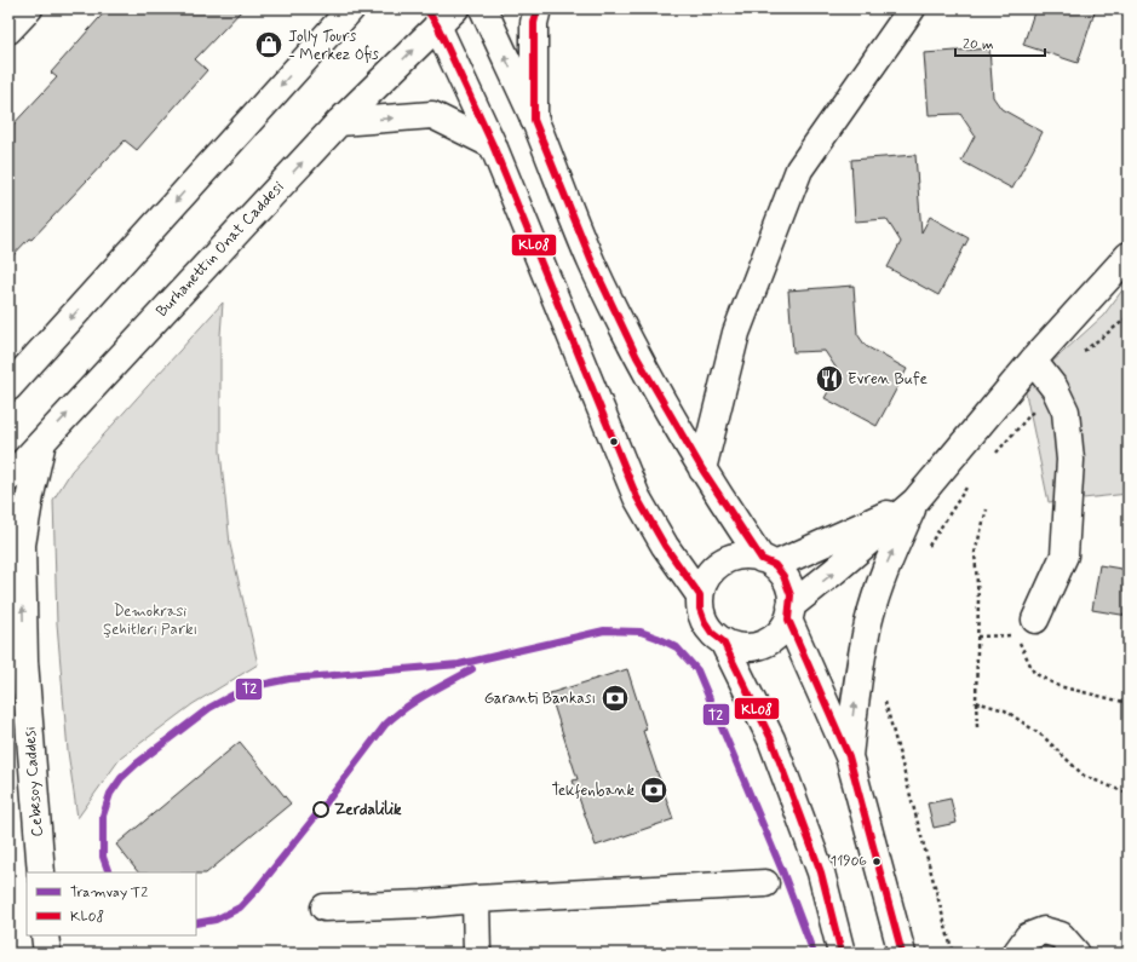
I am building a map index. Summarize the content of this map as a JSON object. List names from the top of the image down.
{
  "streets": {
    "street": ["Burhanettin Onat Caddesi", "Cebesoy Caddesi"]
  },
  "crossings": [
    ["Burhanettin Onat Caddesi", "Cebesoy Caddesi"]
  ],
  "one_way": ["Cebesoy Caddesi"],
  "parks": ["Demokrasi Şehitleri Parkı"],
  "places": {
    "shop": ["Jolly Tours - Merkez Ofis"],
    "restaurant": ["Evren Bufe"],
    "bank": ["Garanti Bankası", "Tekfenbank"],
    "other": ["Zerdalilik", "11906"]
  },
  "lines": ["transit line KL08", "tram line T2"],
  "legend": ["Tramvay T2", "KL08"],
  "scale_bar": "20 m"
}
